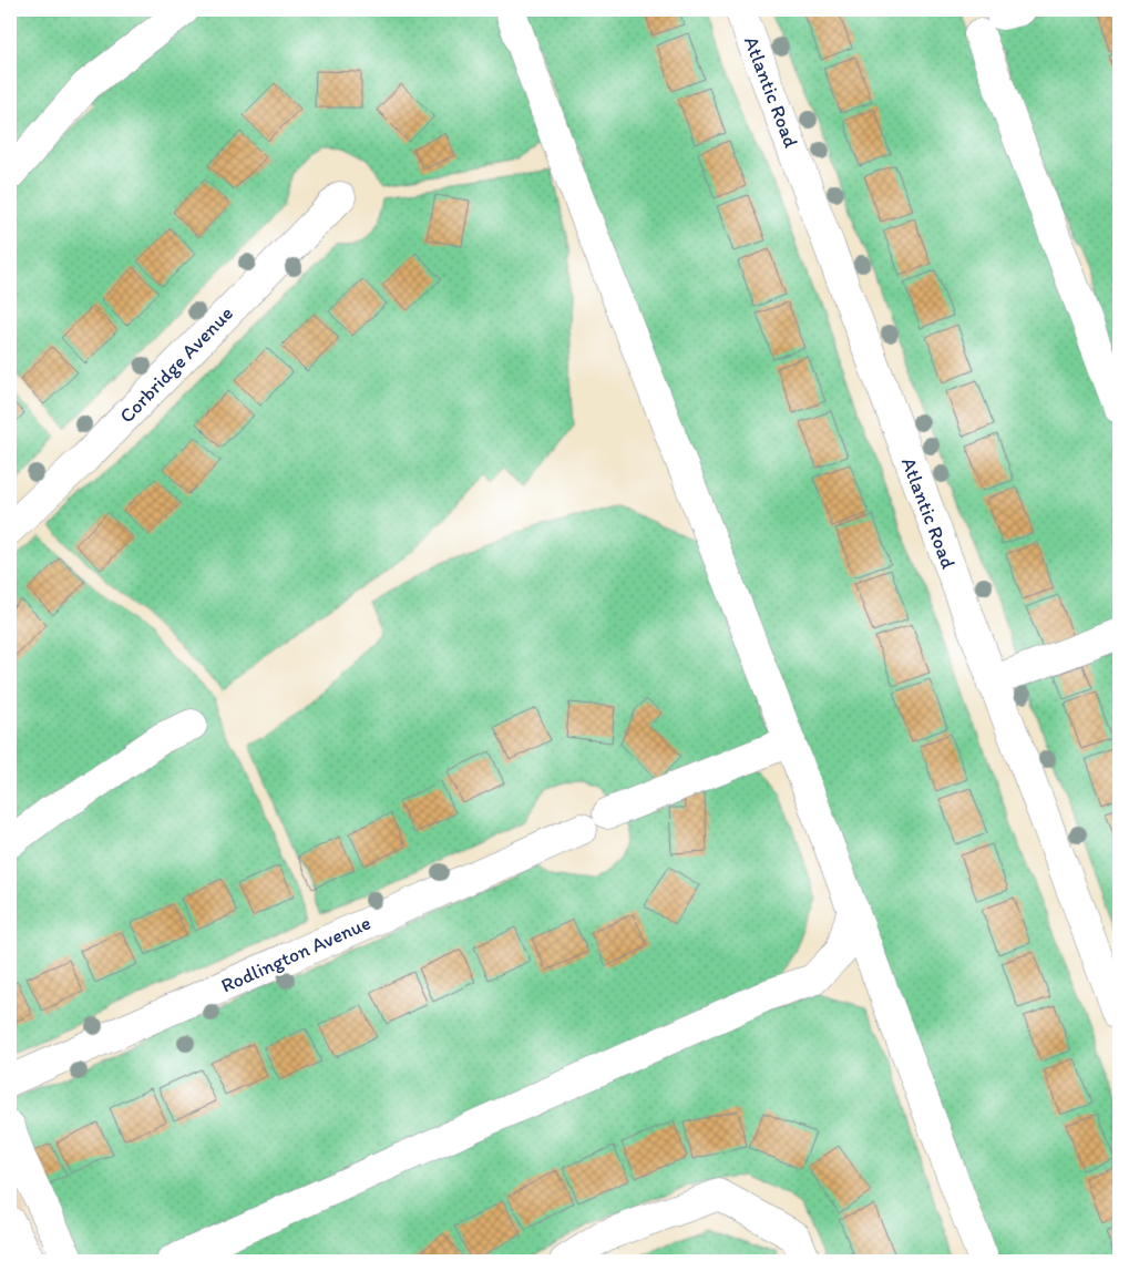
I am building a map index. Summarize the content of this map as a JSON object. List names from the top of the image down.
{
  "streets": {
    "street": ["Atlantic Road", "Corbridge Avenue", "Rodlington Avenue"]
  }
}
